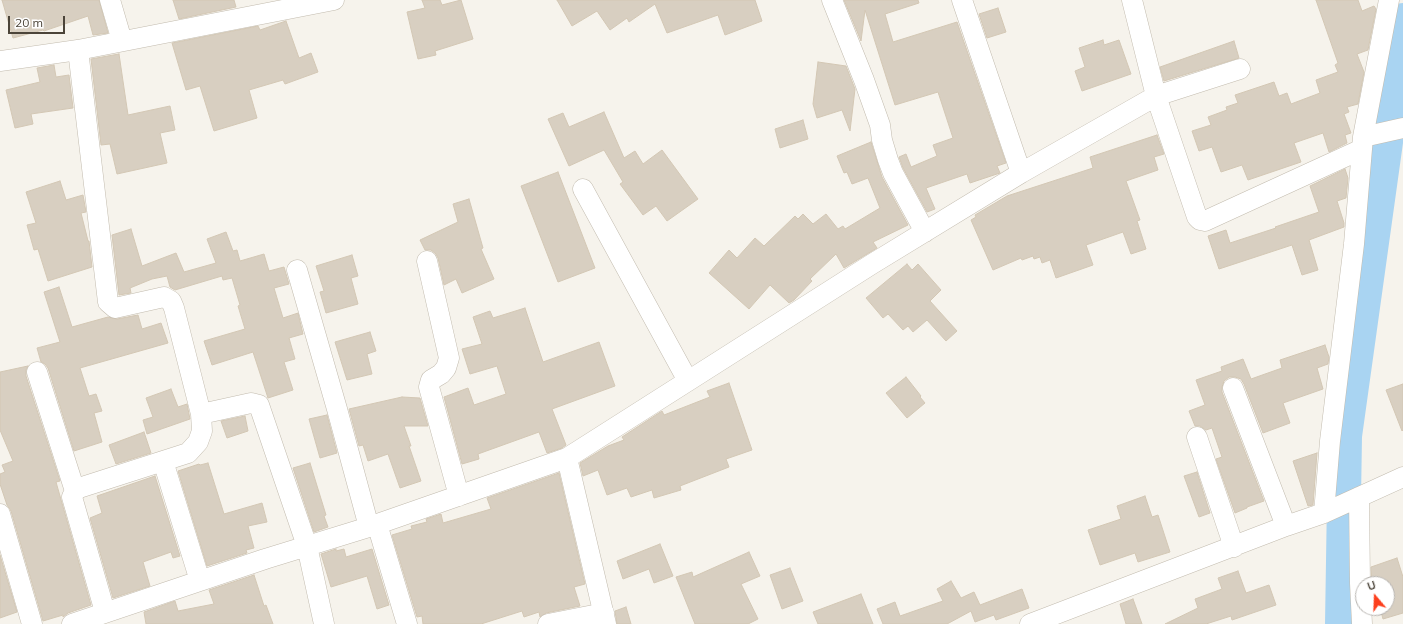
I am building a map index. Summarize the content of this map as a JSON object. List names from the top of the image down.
{
  "scale_bar": "20 m",
  "north": "top"
}
